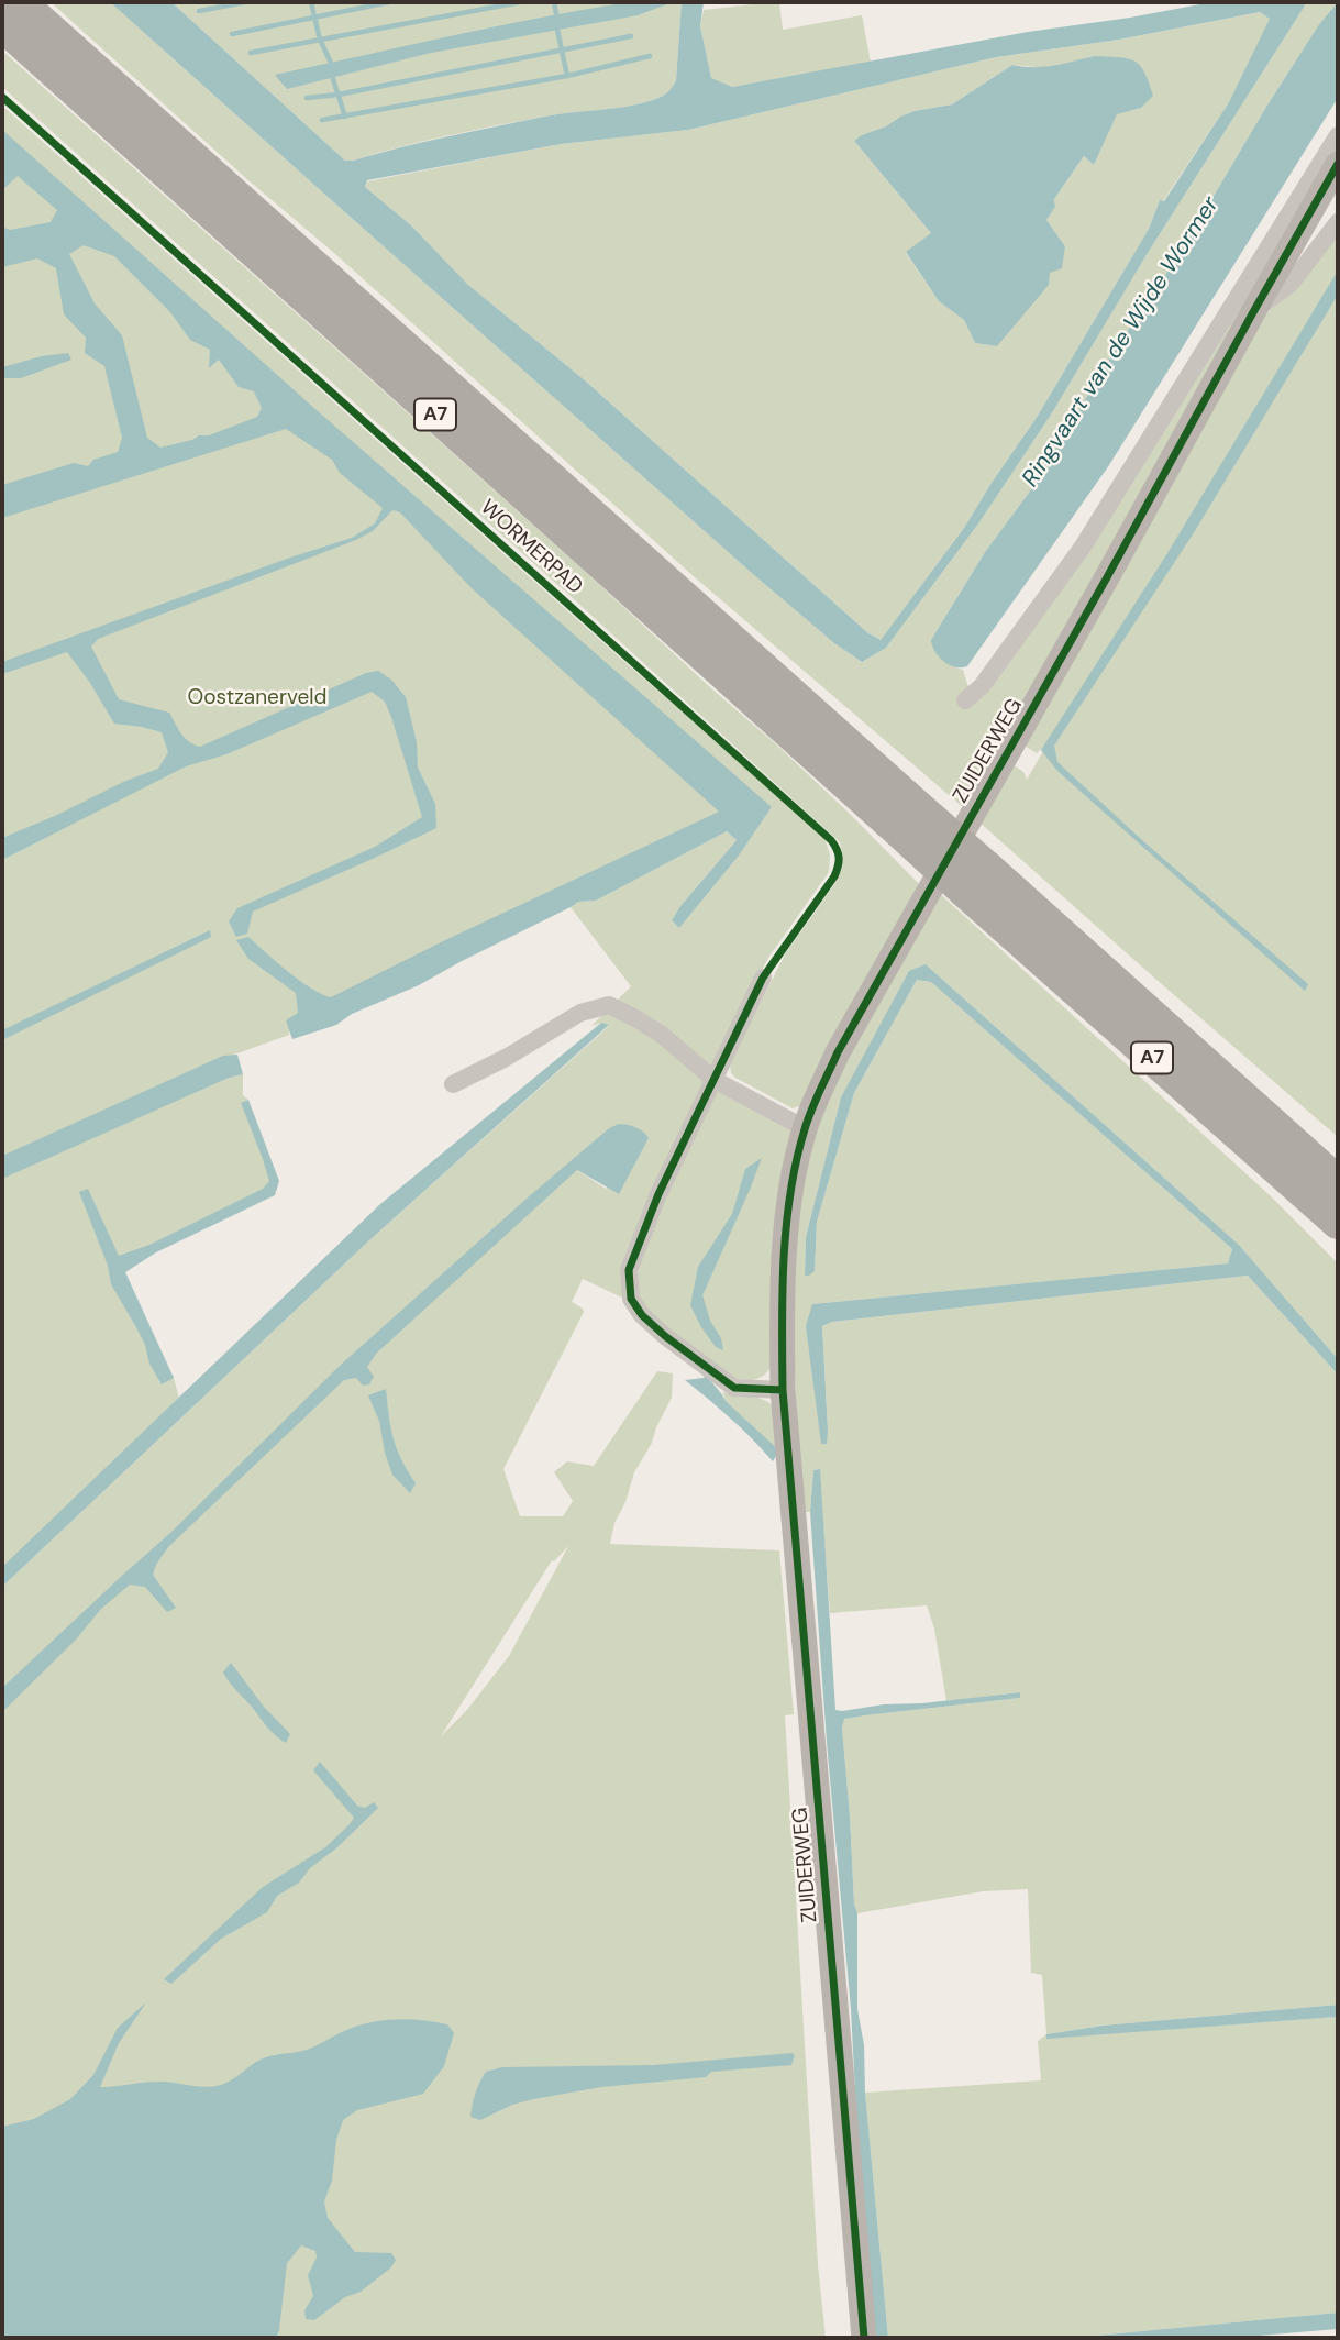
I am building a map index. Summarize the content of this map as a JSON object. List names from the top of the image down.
{
  "streets": {
    "highway": ["A7"],
    "street": ["ZUIDERWEG"],
    "cycle path": ["WORMERPAD"]
  },
  "water": ["Ringvaart van de Wijde Wormer"],
  "parks": ["Oostzanerveld"]
}
